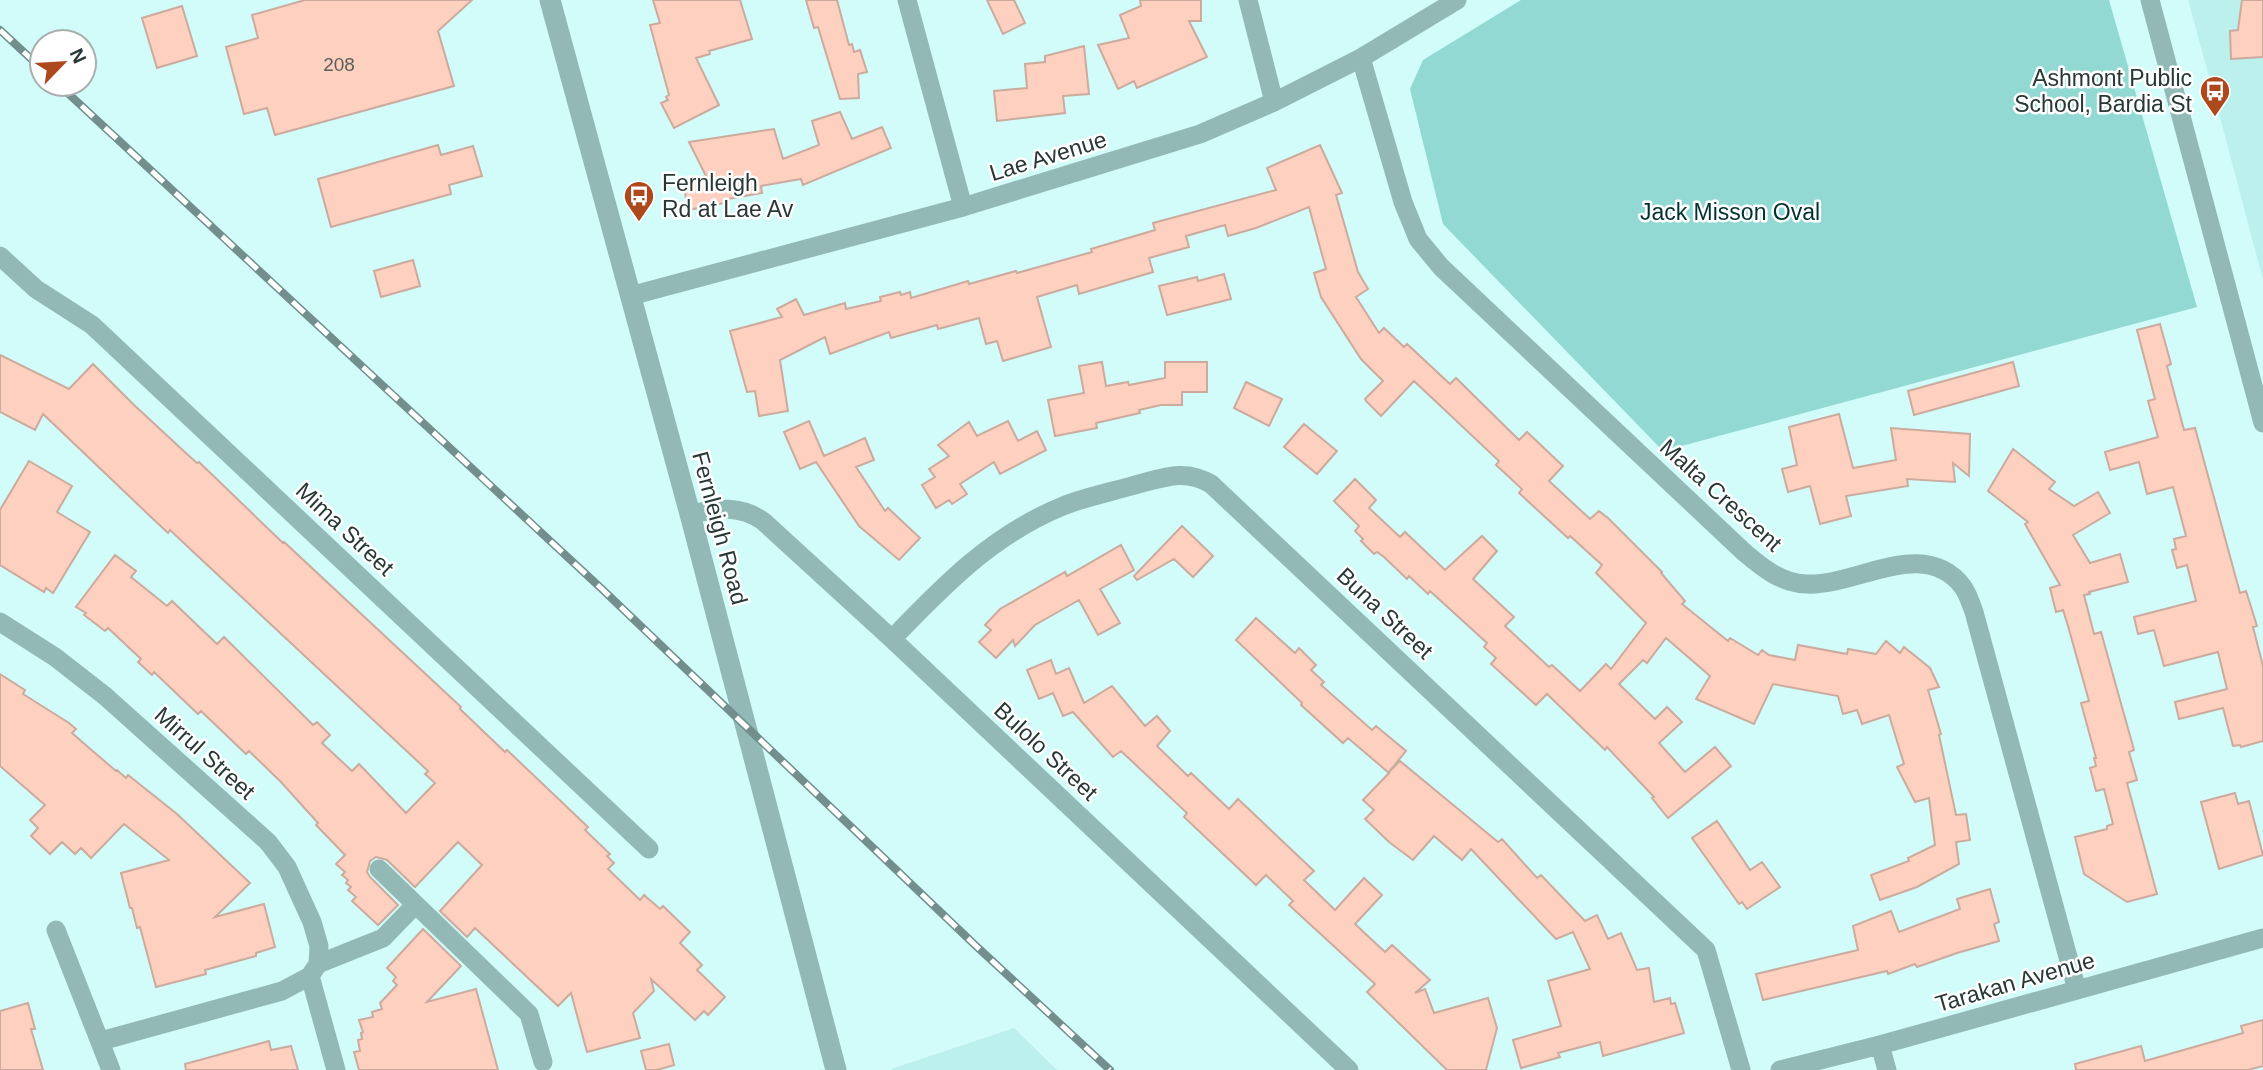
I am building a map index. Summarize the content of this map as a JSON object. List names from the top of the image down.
{
  "streets": {
    "street": [
      "Lae Avenue",
      "Malta Crescent",
      "Fernleigh Road",
      "Mima Street",
      "Buna Street",
      "Bulolo Street",
      "Mirrul Street",
      "Tarakan Avenue"
    ]
  },
  "crossings": [
    ["Lae Avenue", "Malta Crescent"],
    ["Lae Avenue", "Fernleigh Road"],
    ["Malta Crescent", "Tarakan Avenue"],
    ["Fernleigh Road", "Bulolo Street"],
    ["Buna Street", "Bulolo Street"]
  ],
  "parks": ["Jack Misson Oval"],
  "places": {
    "bus stop": ["Ashmont Public School, Bardia St", "Fernleigh Rd at Lae Av"]
  },
  "house_numbers": ["208"],
  "north": "top right"
}
